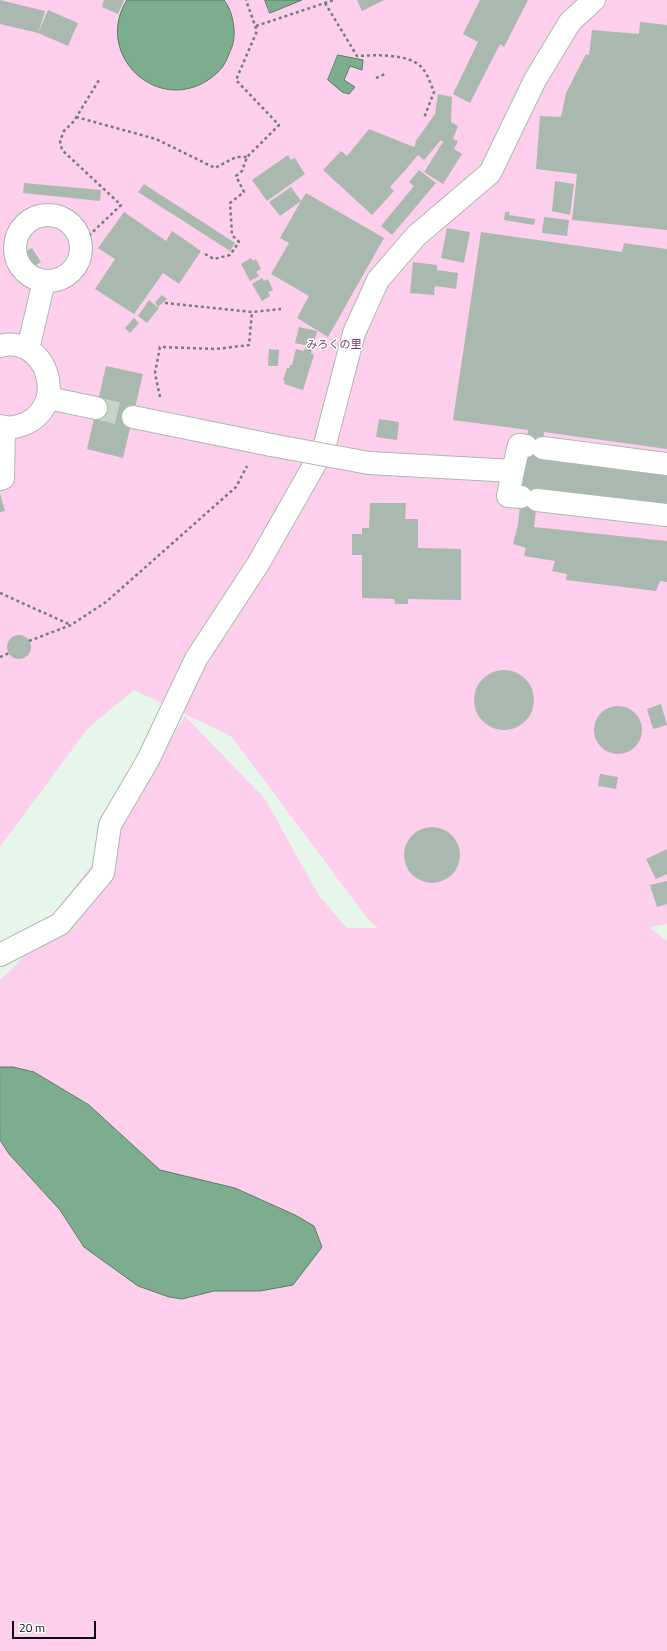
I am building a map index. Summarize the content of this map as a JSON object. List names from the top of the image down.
{
  "parks": ["みろくの里"],
  "scale_bar": "20 m"
}
